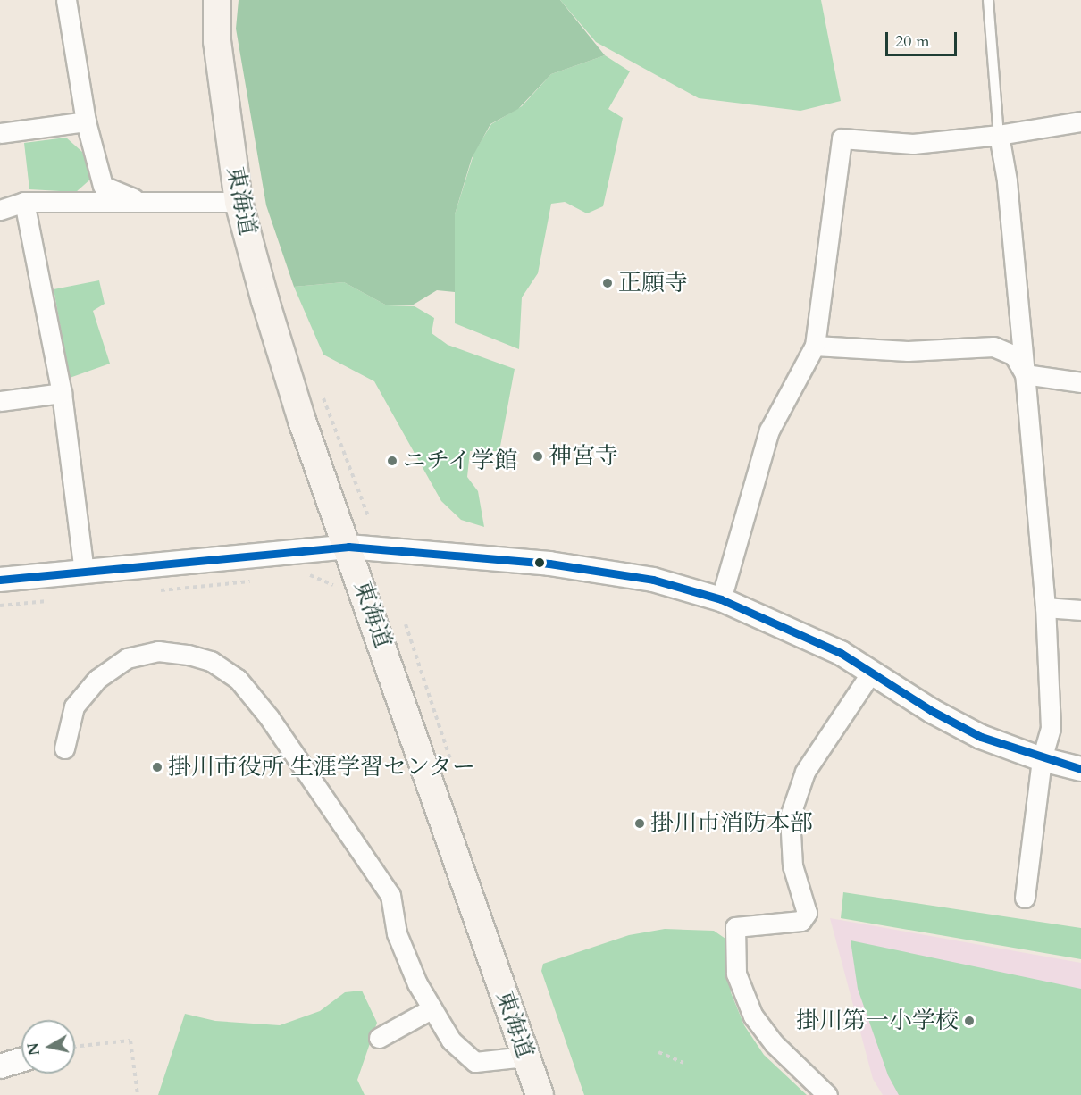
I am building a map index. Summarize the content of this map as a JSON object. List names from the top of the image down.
{
  "streets": {
    "main road": ["東海道"]
  },
  "places": [
    "正願寺",
    "神宮寺",
    "ニチイ学館",
    "掛川市役所 生涯学習センター",
    "掛川市消防本部",
    "掛川第一小学校"
  ],
  "scale_bar": "20 m",
  "north": "left"
}
